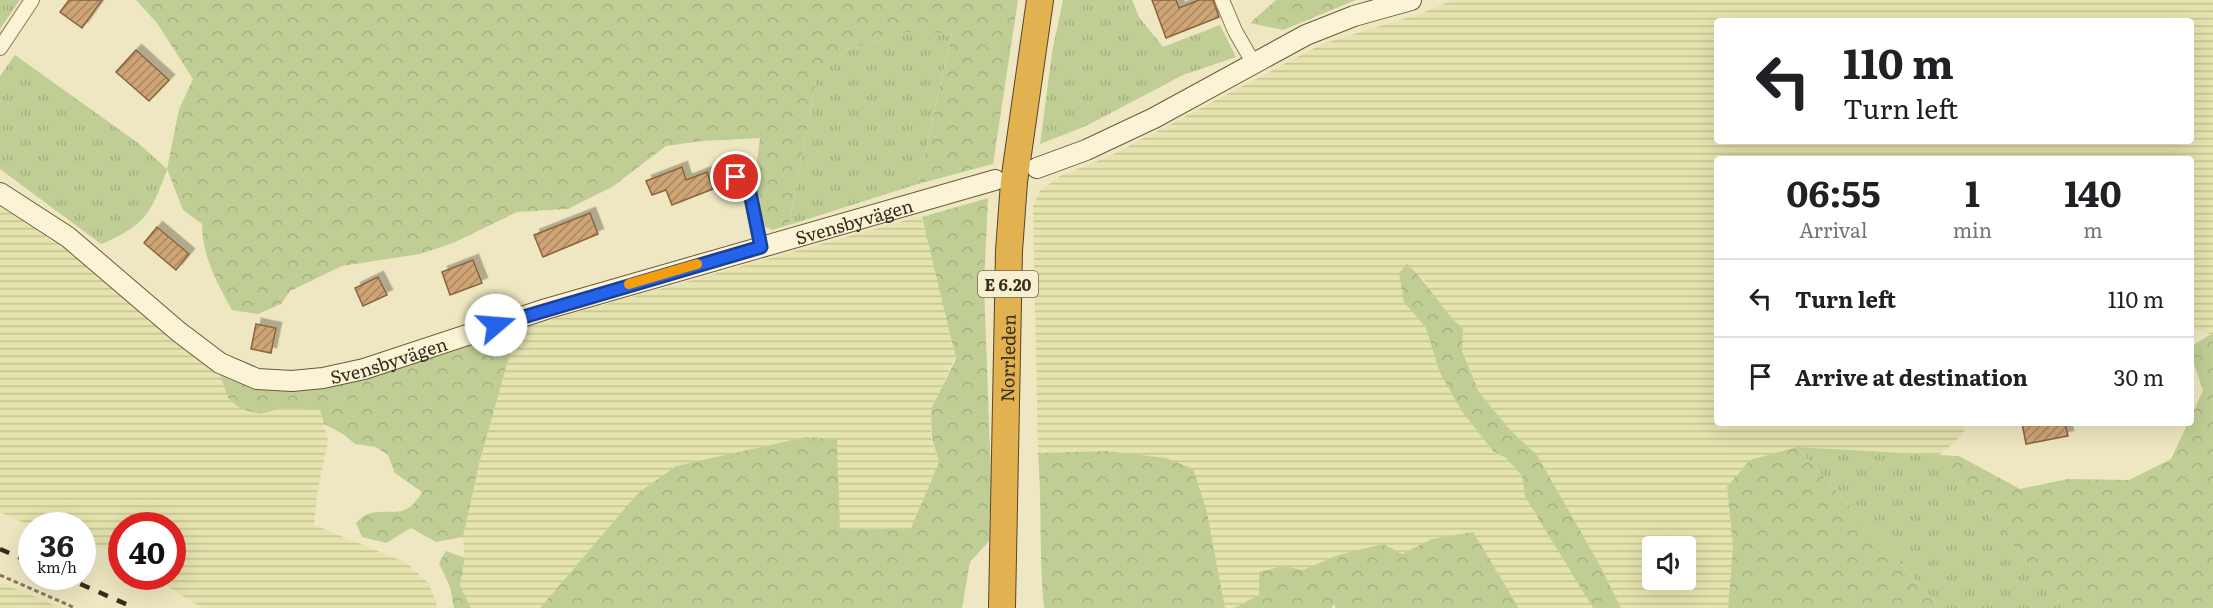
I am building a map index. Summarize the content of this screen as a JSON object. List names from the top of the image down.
{
  "streets": {
    "highway": ["E 6.20", "Norrleden"],
    "street": ["Svensbyvägen"]
  },
  "page": {
    "turn": ["110 m", "Turn left"],
    "eta": [
      "06:55",
      "Arrival",
      "1",
      "min",
      "140",
      "m"
    ],
    "list": [
      {
        "name": "Turn left",
        "value": "110 m"
      },
      {
        "name": "Arrive at destination",
        "value": "30 m"
      }
    ],
    "speed": "36 km/h",
    "limit": "40"
  }
}
